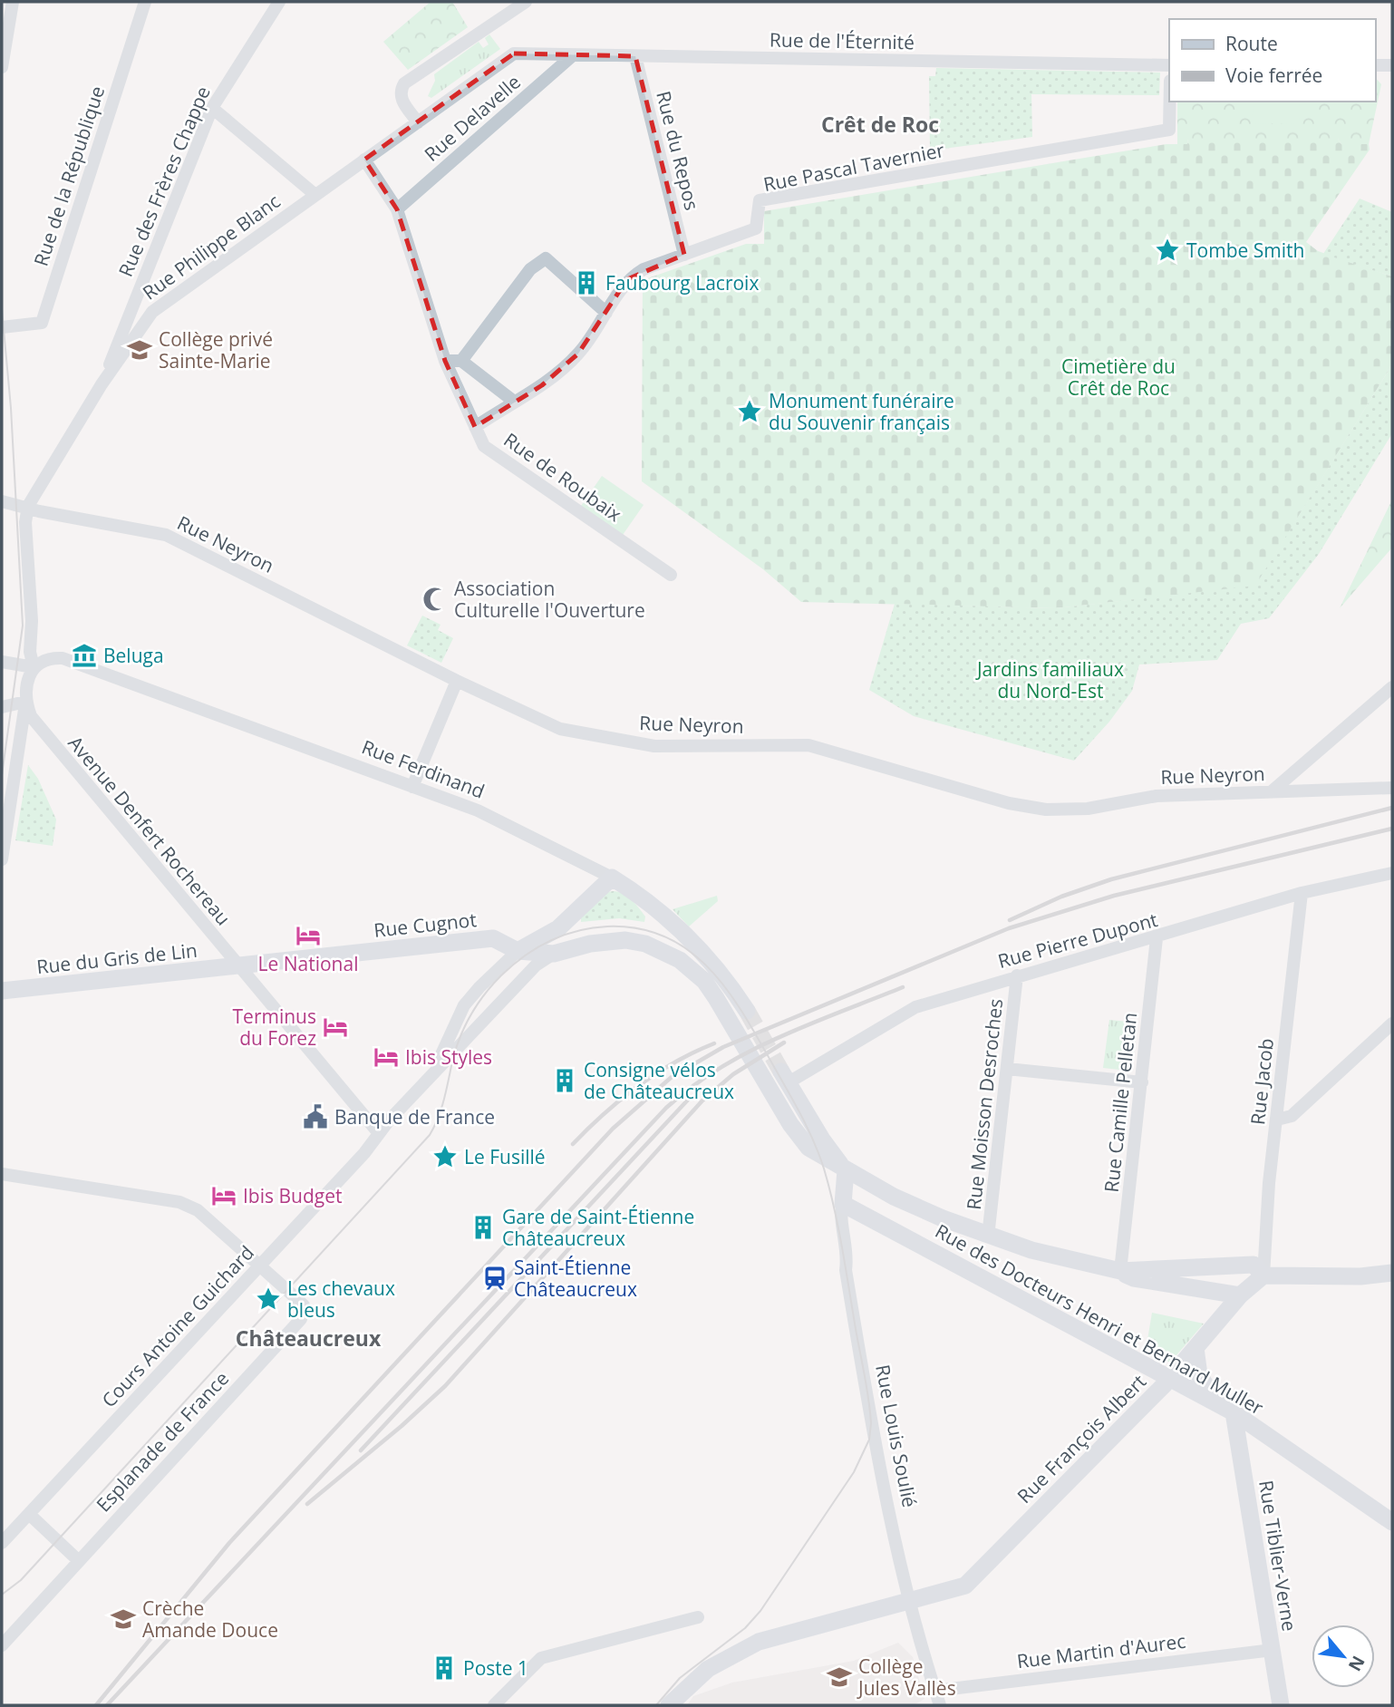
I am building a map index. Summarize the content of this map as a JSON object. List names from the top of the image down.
{
  "streets": {
    "main road": [
      "Rue Ferdinand",
      "Rue Cugnot",
      "Rue du Gris de Lin",
      "Rue des Docteurs Henri et Bernard Muller",
      "Rue Louis Soulié",
      "Rue François Albert",
      "Rue Tiblier-Verne"
    ],
    "street": [
      "Rue de l'Éternité",
      "Rue Delavelle",
      "Rue du Repos",
      "Rue Pascal Tavernier",
      "Rue de la République",
      "Rue des Frères Chappe",
      "Rue Philippe Blanc",
      "Rue de Roubaix",
      "Rue Neyron",
      "Avenue Denfert Rochereau",
      "Rue Pierre Dupont",
      "Rue Jacob",
      "Rue Camille Pelletan",
      "Rue Moisson Desroches",
      "Cours Antoine Guichard",
      "Esplanade de France",
      "Rue Martin d'Aurec"
    ]
  },
  "crossings": [
    ["Rue de l'Éternité", "Rue Delavelle"],
    ["Rue de l'Éternité", "Rue du Repos"],
    ["Rue de l'Éternité", "Rue Philippe Blanc"],
    ["Rue Delavelle", "Rue de Roubaix"],
    ["Rue du Repos", "Rue Pascal Tavernier"],
    ["Rue Pascal Tavernier", "Rue de Roubaix"],
    ["Rue des Frères Chappe", "Rue Philippe Blanc"],
    ["Rue Philippe Blanc", "Rue de Roubaix"],
    ["Avenue Denfert Rochereau", "Rue Cugnot"],
    ["Avenue Denfert Rochereau", "Rue du Gris de Lin"],
    ["Avenue Denfert Rochereau", "Cours Antoine Guichard"],
    ["Rue Cugnot", "Rue Pierre Dupont"],
    ["Rue Cugnot", "Rue du Gris de Lin"],
    ["Rue Cugnot", "Cours Antoine Guichard"],
    ["Rue Cugnot", "Rue Louis Soulié"],
    ["Rue Pierre Dupont", "Rue Jacob"],
    ["Rue Pierre Dupont", "Rue Camille Pelletan"],
    ["Rue Pierre Dupont", "Rue Moisson Desroches"],
    ["Rue Jacob", "Rue François Albert"],
    ["Rue des Docteurs Henri et Bernard Muller", "Rue Louis Soulié"],
    ["Rue des Docteurs Henri et Bernard Muller", "Rue François Albert"],
    ["Rue des Docteurs Henri et Bernard Muller", "Rue Tiblier-Verne"],
    ["Cours Antoine Guichard", "Esplanade de France"],
    ["Rue Louis Soulié", "Rue François Albert"],
    ["Rue Louis Soulié", "Rue Martin d'Aurec"],
    ["Rue Tiblier-Verne", "Rue Martin d'Aurec"]
  ],
  "districts": ["Crêt de Roc", "Châteaucreux"],
  "parks": ["Cimetière du Crêt de Roc", "Jardins familiaux du Nord-Est"],
  "places": {
    "place": [
      "Tombe Smith",
      "Monument funéraire du Souvenir français",
      "Le Fusillé",
      "Les chevaux bleus"
    ],
    "building": [
      "Faubourg Lacroix",
      "Consigne vélos de Châteaucreux",
      "Gare de Saint-Étienne Châteaucreux",
      "Poste 1"
    ],
    "school or university": ["Collège privé Sainte-Marie", "Crèche Amande Douce", "Collège Jules Vallès"],
    "mosque": ["Association Culturelle l'Ouverture"],
    "museum": ["Beluga"],
    "hotel": [
      "Le National",
      "Terminus du Forez",
      "Ibis Styles",
      "Ibis Budget"
    ],
    "public building": ["Banque de France"],
    "station": ["Saint-Étienne Châteaucreux"]
  },
  "legend": ["Route", "Voie ferrée"],
  "north": "bottom right"
}
